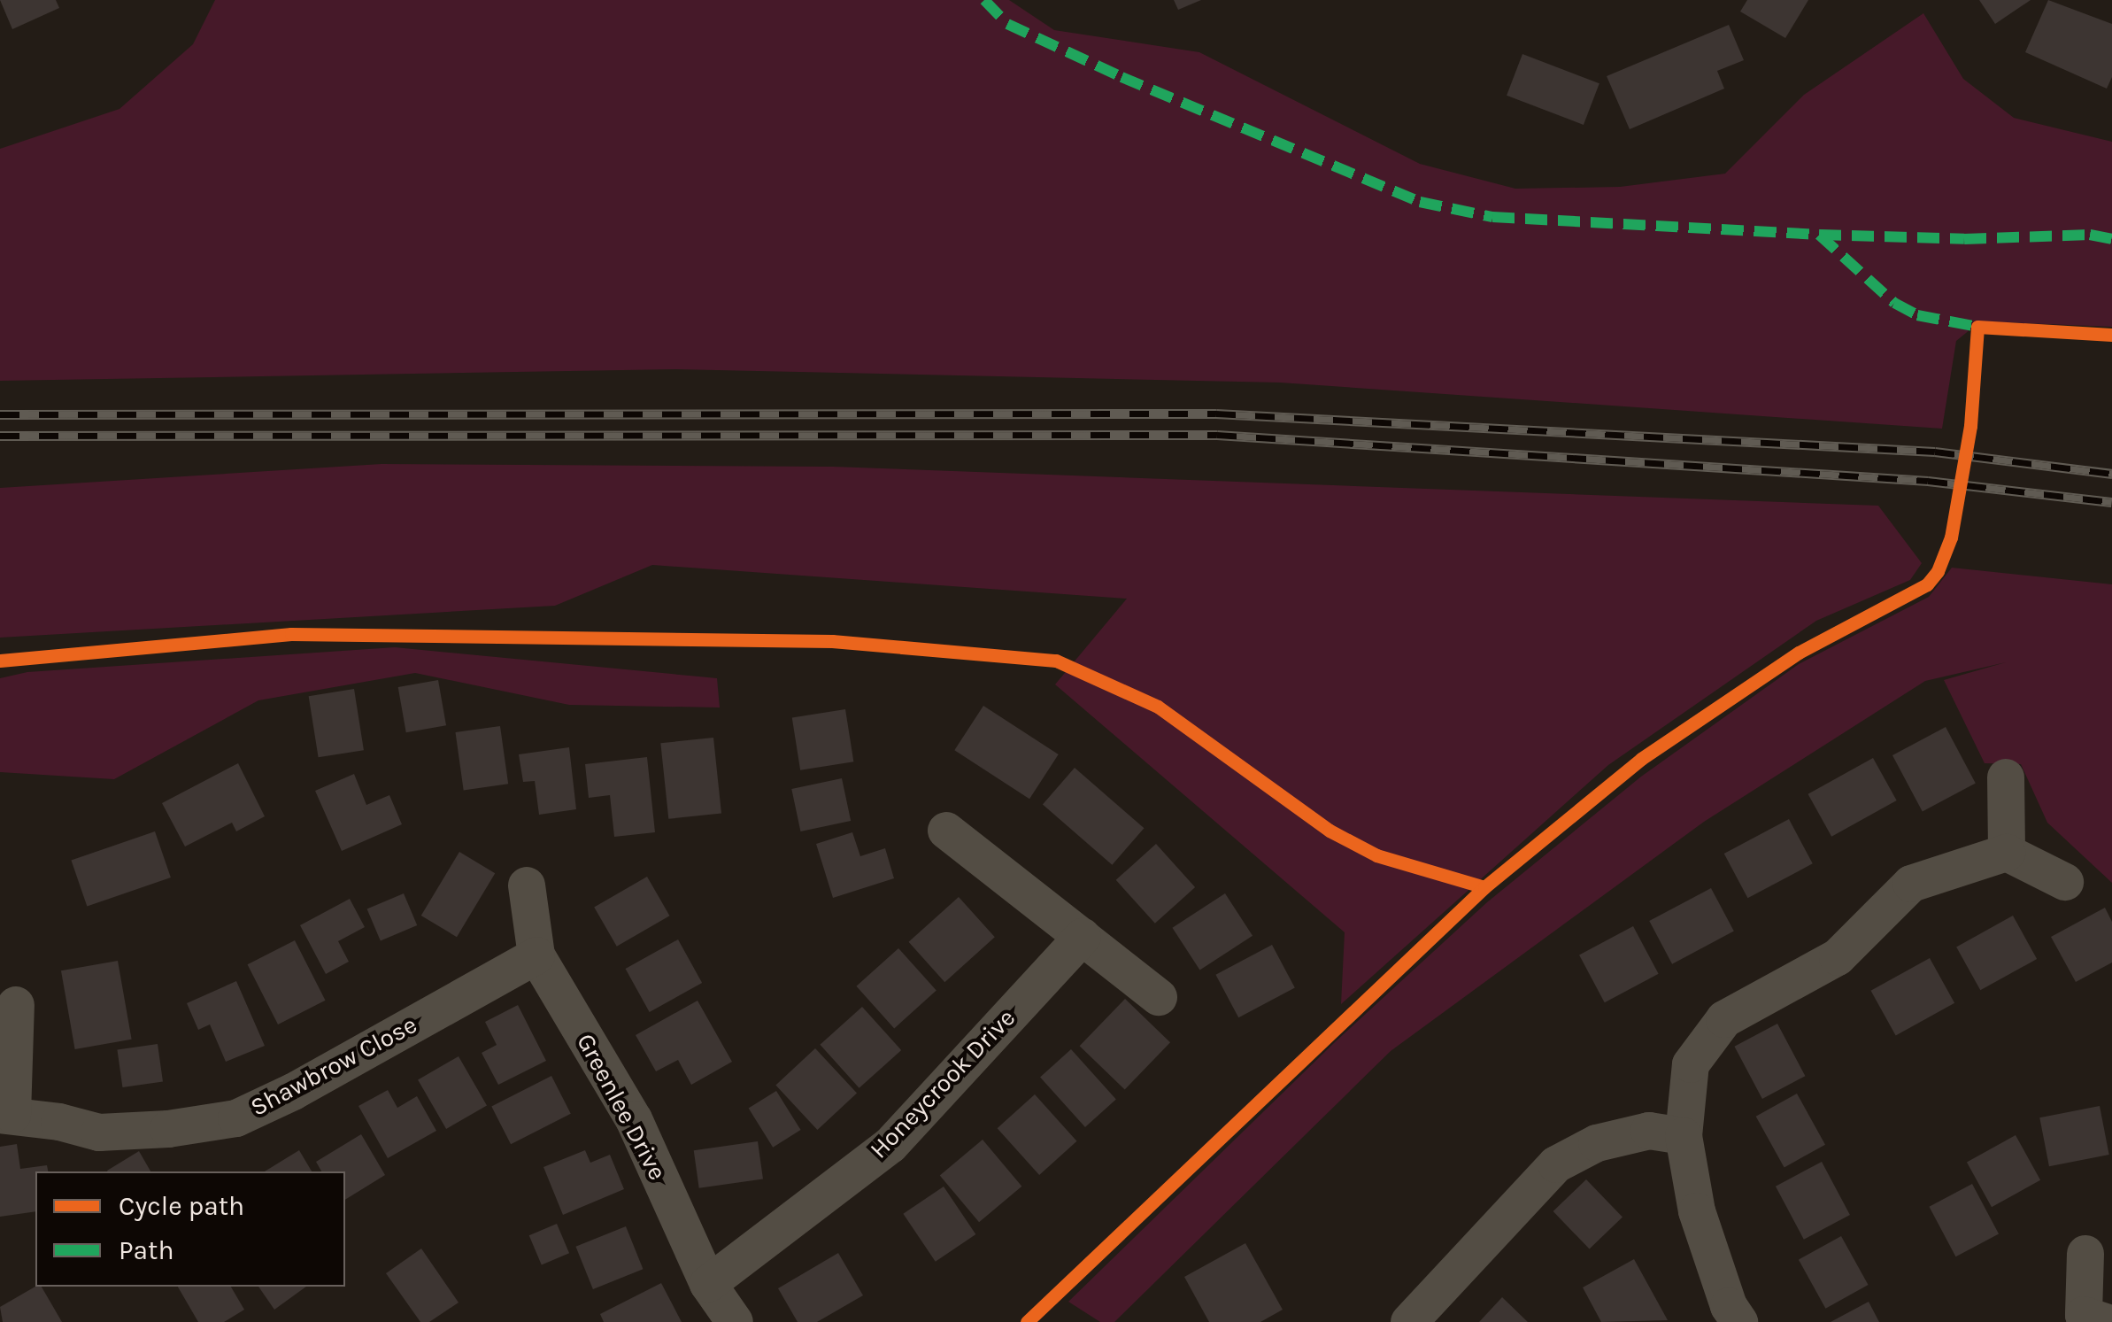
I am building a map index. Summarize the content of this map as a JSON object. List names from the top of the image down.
{
  "streets": {
    "street": ["Shawbrow Close", "Honeycrook Drive", "Greenlee Drive"]
  },
  "crossings": [
    ["Shawbrow Close", "Greenlee Drive"],
    ["Honeycrook Drive", "Greenlee Drive"]
  ],
  "legend": ["Cycle path", "Path"]
}
